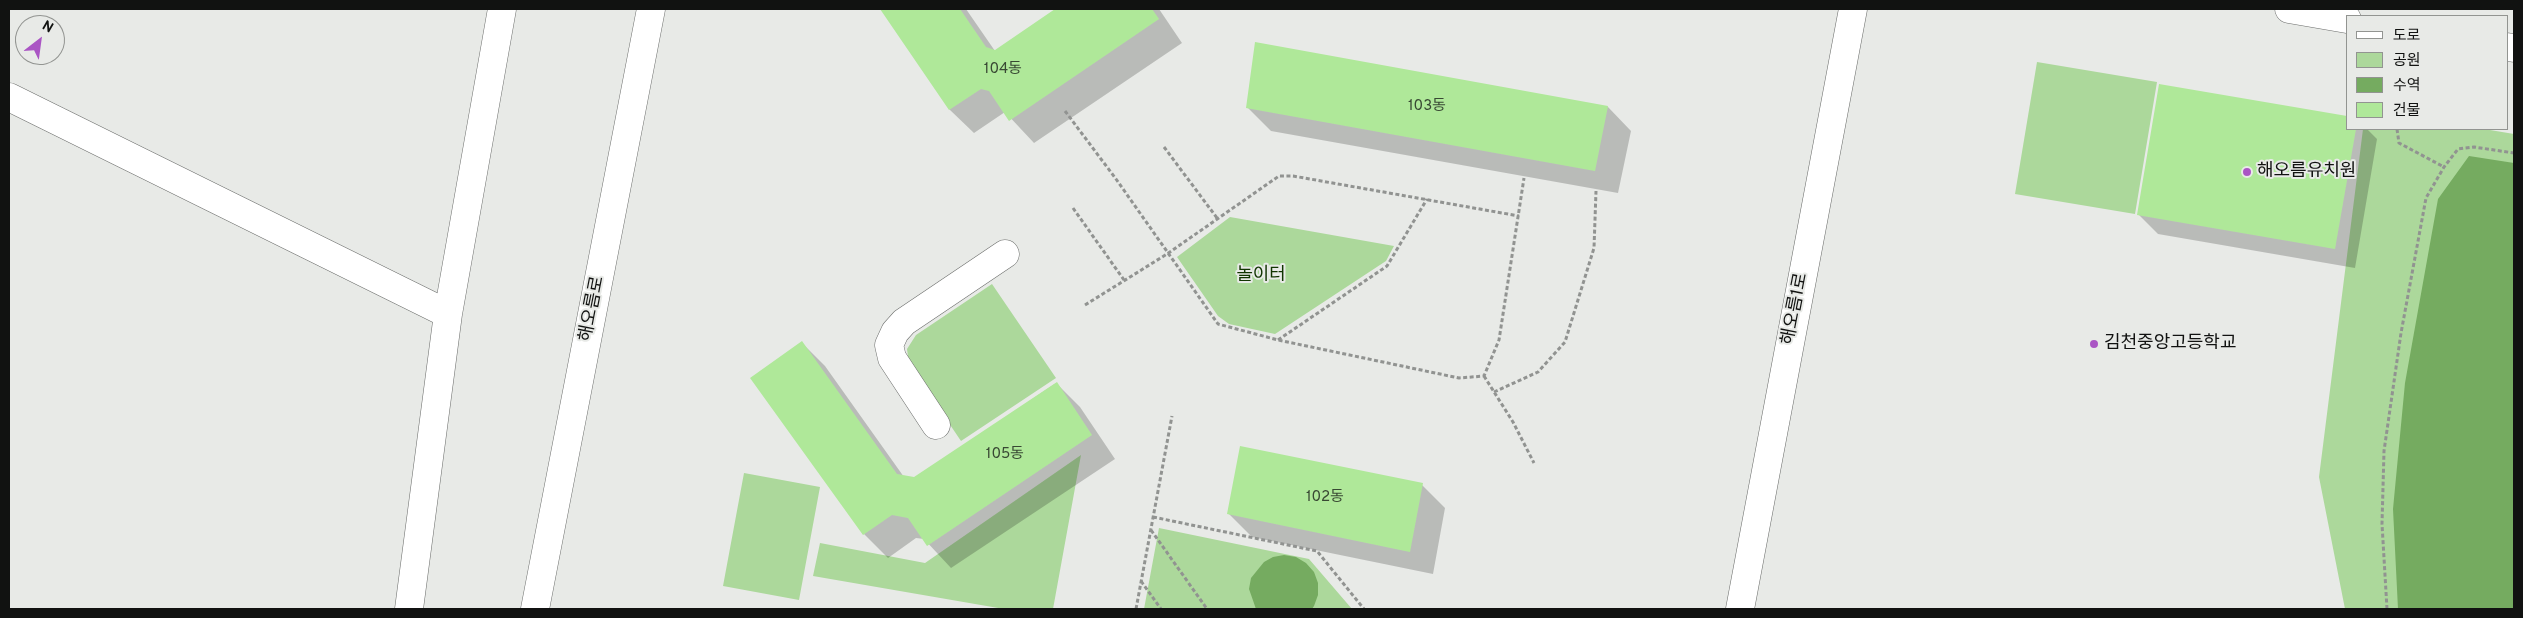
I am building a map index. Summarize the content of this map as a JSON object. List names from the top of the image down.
{
  "streets": {
    "street": ["해오름로", "해오름1로"]
  },
  "parks": ["놀이터"],
  "places": ["해오름유치원", "김천중앙고등학교"],
  "house_numbers": [
    "104동",
    "103동",
    "105동",
    "102동"
  ],
  "legend": [
    "도로",
    "공원",
    "수역",
    "건물"
  ],
  "north": "top right"
}
